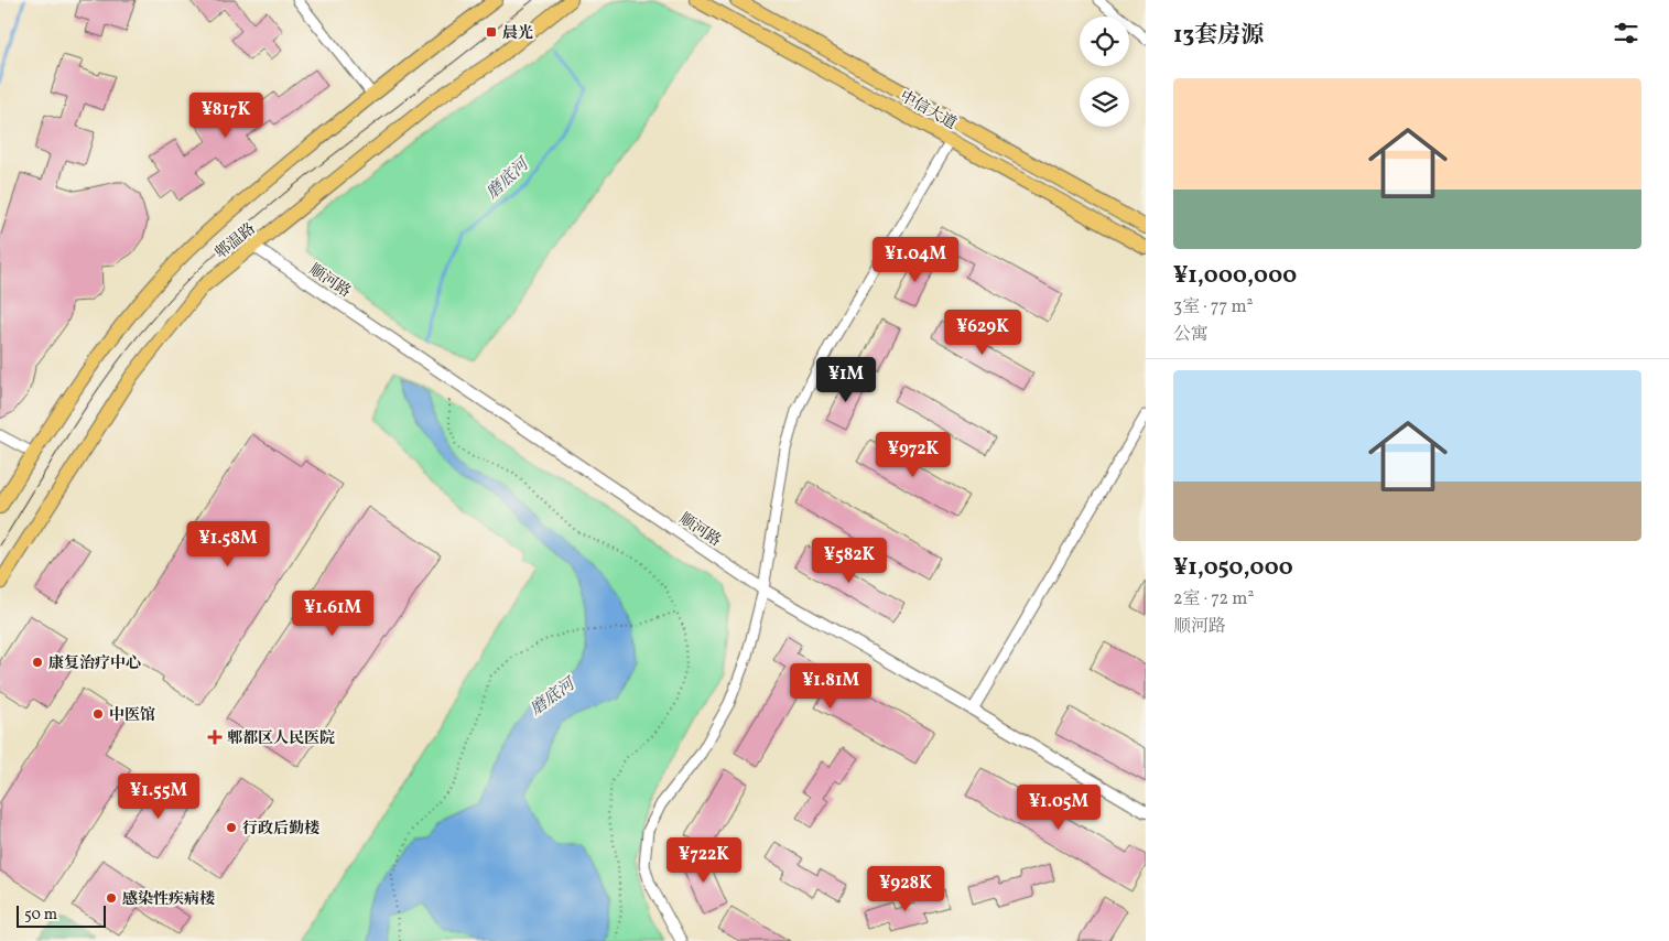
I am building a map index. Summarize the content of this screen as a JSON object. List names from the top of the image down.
{
  "streets": {
    "main road": ["中信大道", "郫温路"],
    "street": ["顺河路"]
  },
  "crossings": [
    ["郫温路", "顺河路"]
  ],
  "water": ["磨底河"],
  "places": {
    "transit": ["晨光"],
    "other": [
      "康复治疗中心",
      "中医馆",
      "行政后勤楼",
      "感染性疾病楼"
    ],
    "health": ["郫都区人民医院"]
  },
  "scale_bar": "50 m",
  "page": {
    "heading": "13套房源",
    "list": [
      {
        "name": "¥1,000,000",
        "note": "3室 · 77 m² · 公寓"
      },
      {
        "name": "¥1,050,000",
        "note": "2室 · 72 m² · 顺河路"
      }
    ],
    "price": [
      "¥817K",
      "¥1.04M",
      "¥629K",
      "¥1M",
      "¥972K",
      "¥1.58M",
      "¥582K",
      "¥1.61M",
      "¥1.81M",
      "¥1.55M",
      "¥1.05M",
      "¥722K",
      "¥928K"
    ],
    "scale": "50 m"
  }
}
